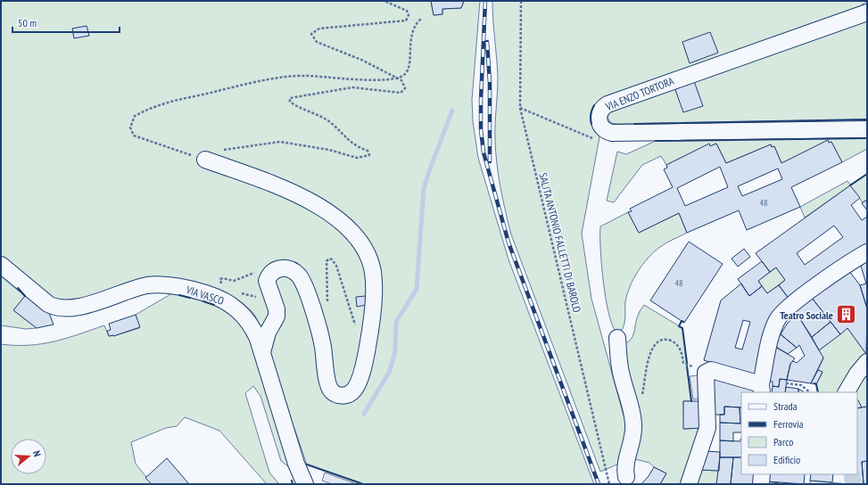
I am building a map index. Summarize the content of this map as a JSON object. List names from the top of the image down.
{
  "streets": {
    "street": ["VIA ENZO TORTORA", "VIA VASCO"],
    "path": ["SALITA ANTONIO FALLETTI DI BAROLO"]
  },
  "places": {
    "building": ["Teatro Sociale"]
  },
  "house_numbers": ["48", "48"],
  "legend": [
    "Strada",
    "Ferrovia",
    "Parco",
    "Edificio"
  ],
  "scale_bar": "50 m",
  "north": "right"
}
